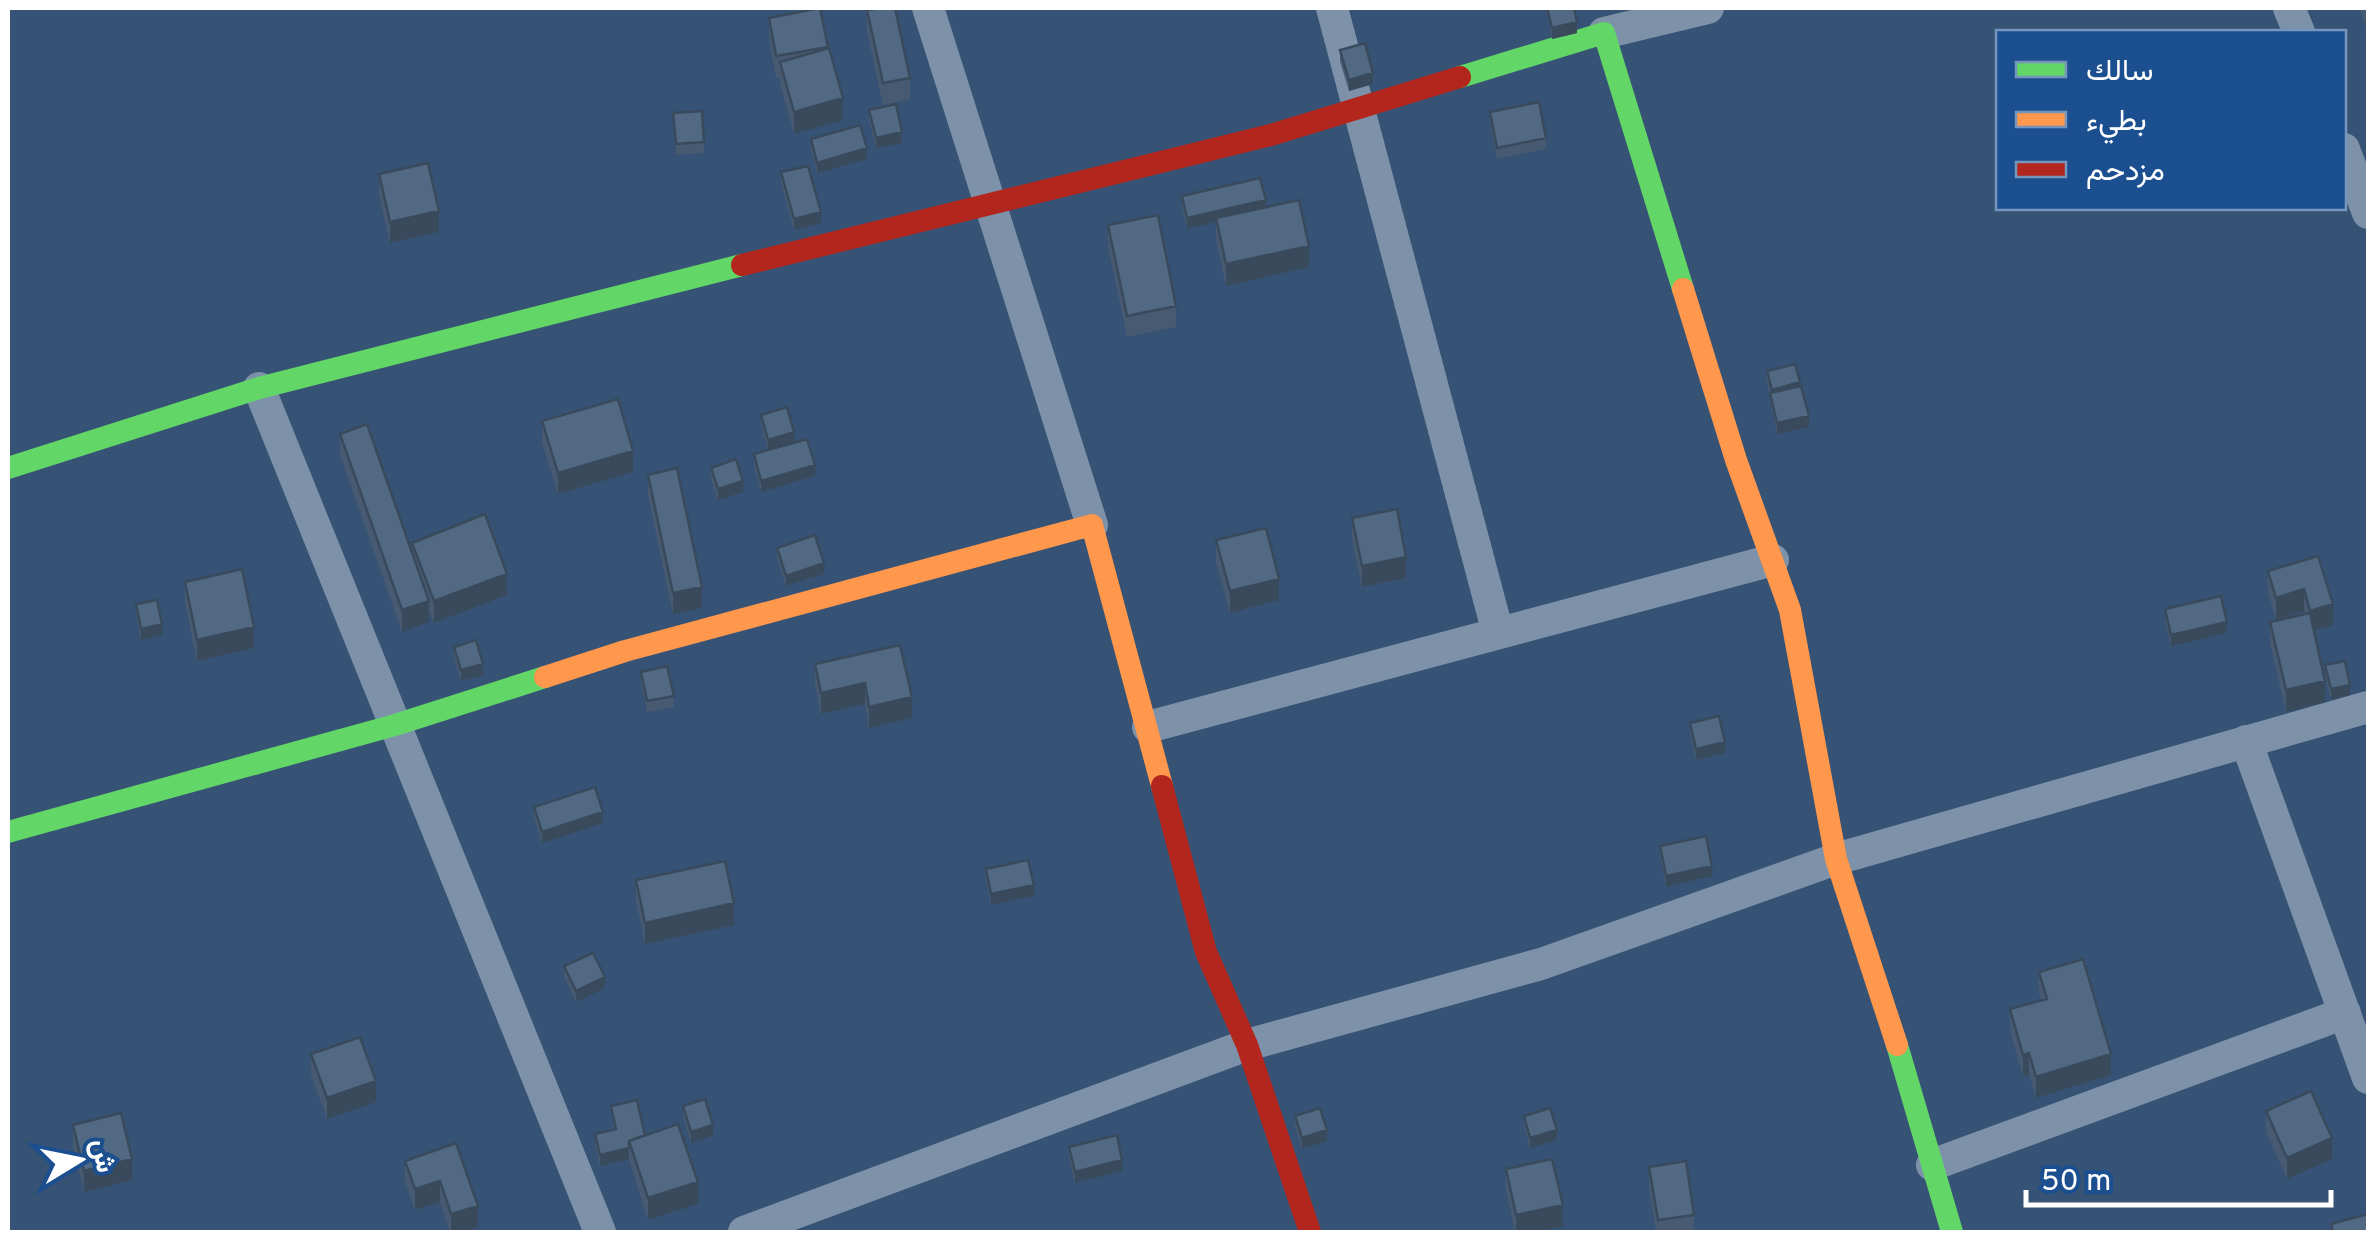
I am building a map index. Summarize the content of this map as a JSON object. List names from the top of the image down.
{
  "legend": ["سالك", "بطيء", "مزدحم"],
  "scale_bar": "50 m",
  "north": "right"
}
